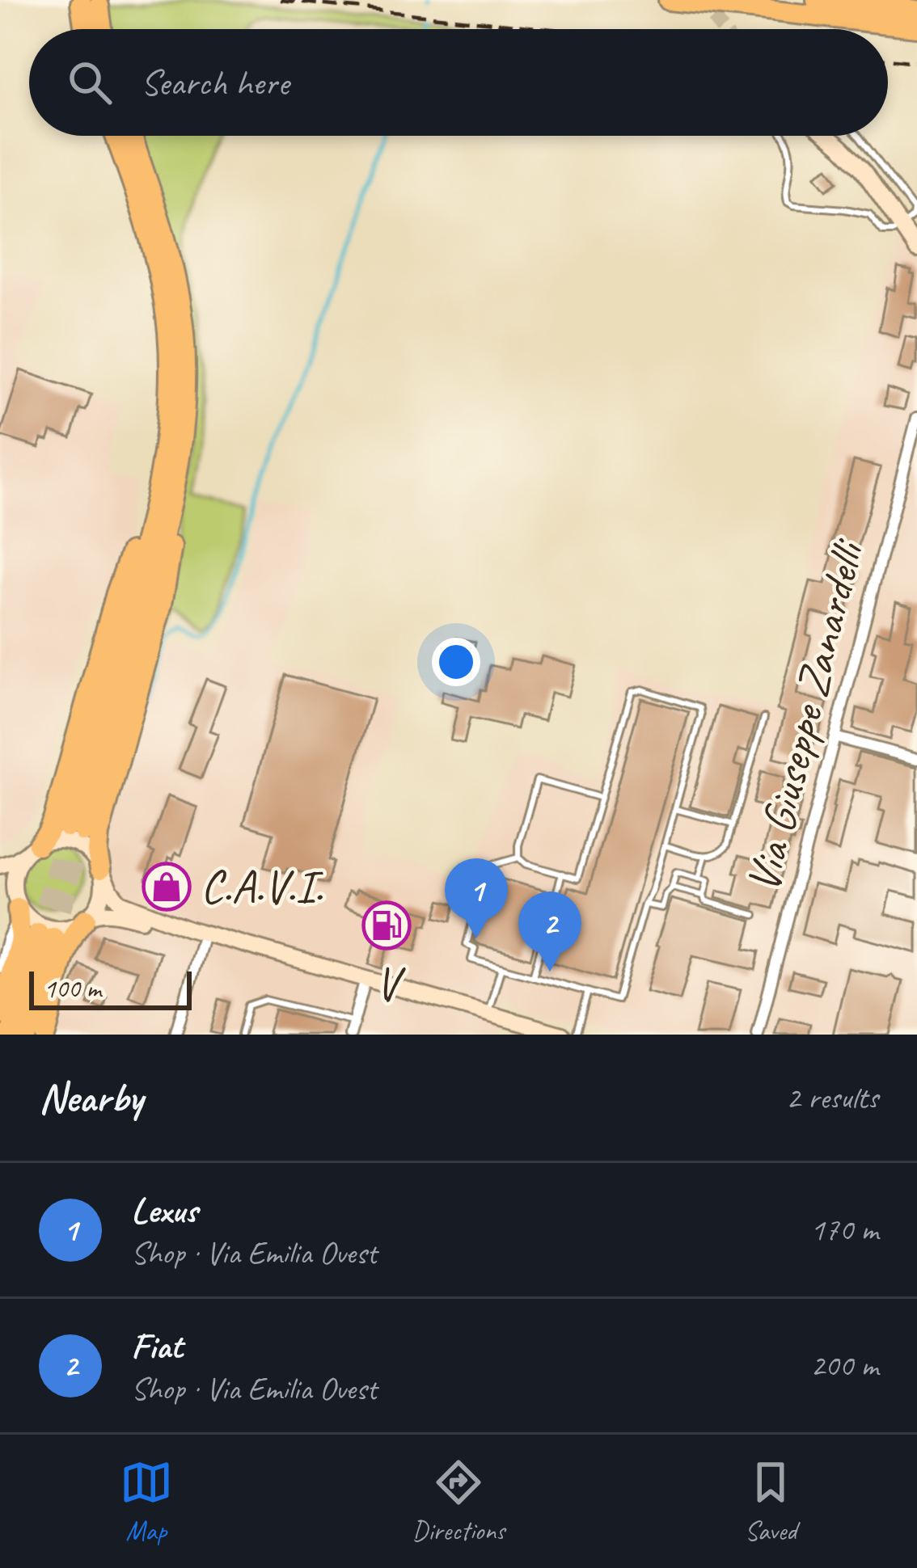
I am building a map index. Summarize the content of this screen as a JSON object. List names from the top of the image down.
{
  "streets": {
    "street": ["Via Giuseppe Zanardelli"]
  },
  "places": {
    "shop": ["C.A.V.I."],
    "fuel station": ["V"]
  },
  "scale_bar": "100 m",
  "page": {
    "search": "Search here",
    "pins": ["1", "2"],
    "scale": "100 m",
    "heading": ["Nearby", "2 results"],
    "list": [
      {
        "mark": "1",
        "name": "Lexus",
        "note": "Shop · Via Emilia Ovest",
        "value": "170 m"
      },
      {
        "mark": "2",
        "name": "Fiat",
        "note": "Shop · Via Emilia Ovest",
        "value": "200 m"
      }
    ],
    "nav": ["Map", "Directions", "Saved"]
  }
}
